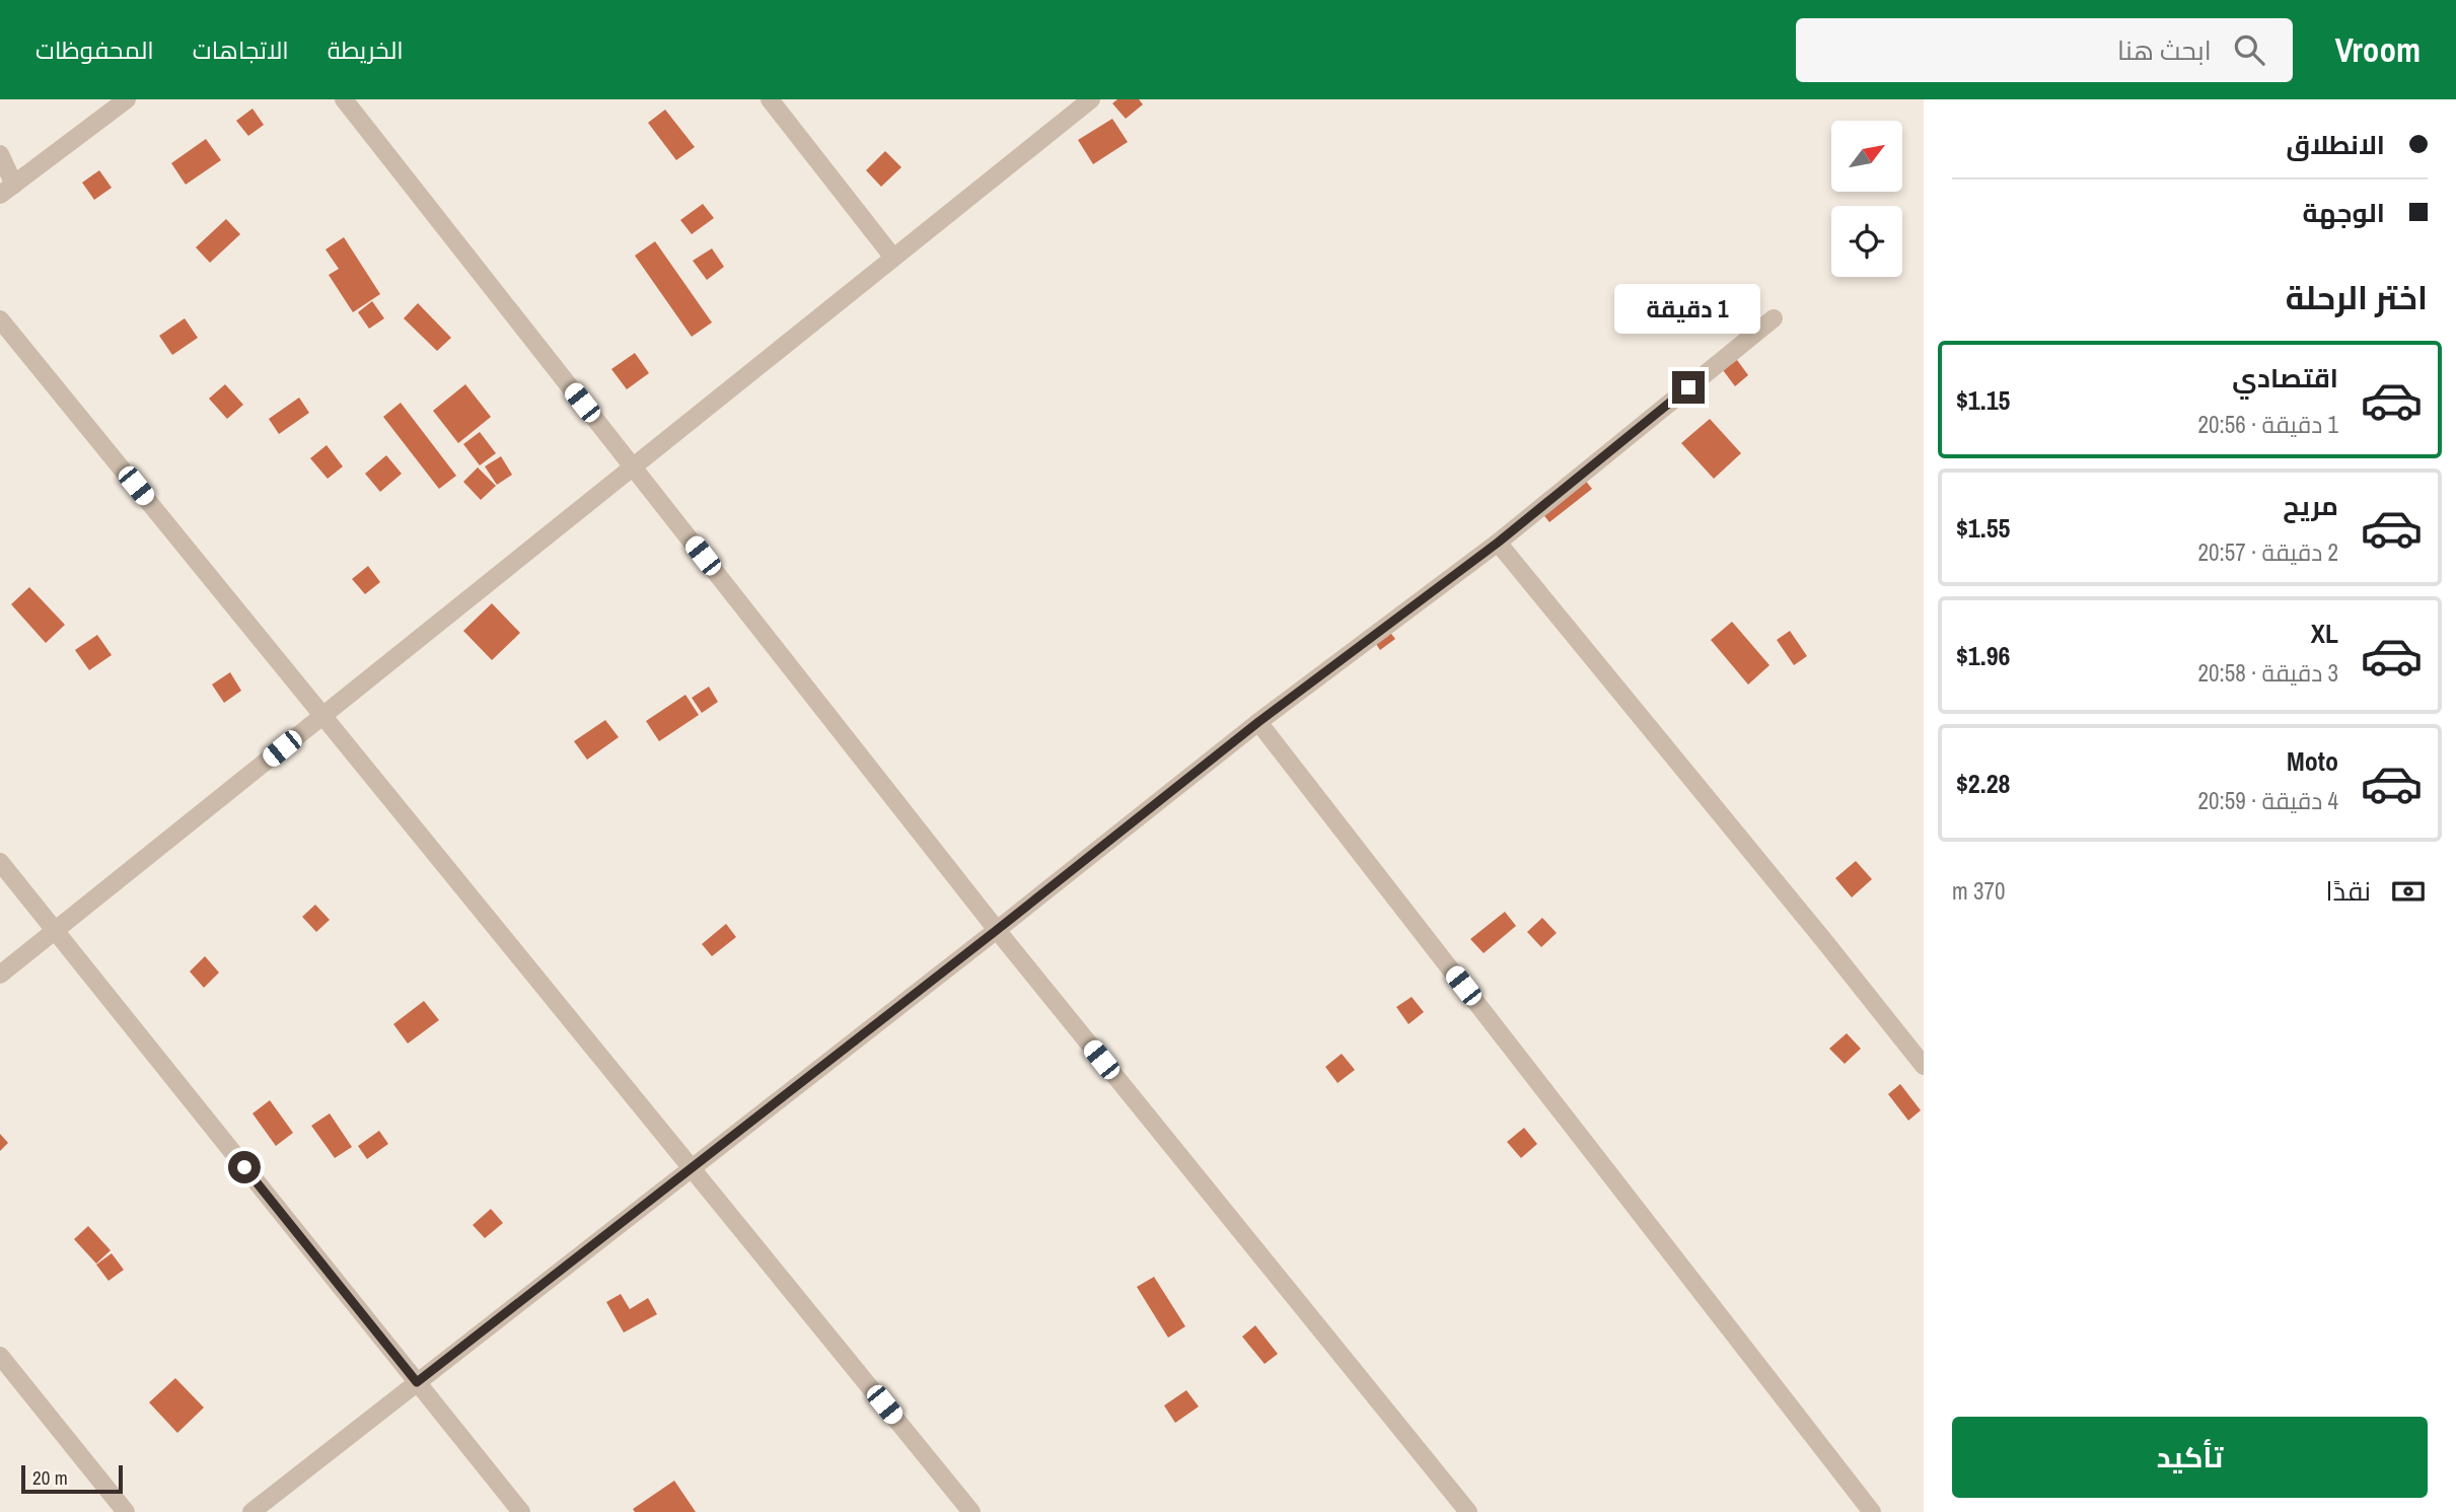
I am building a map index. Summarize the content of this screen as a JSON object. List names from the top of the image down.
{
  "scale_bar": "20 m",
  "north": "top right",
  "page": {
    "header": "Vroom",
    "search": "ابحث هنا",
    "nav": ["الخريطة", "الاتجاهات", "المحفوظات"],
    "banner": ["الانطلاق", "الوجهة"],
    "heading": "اختر الرحلة",
    "bubble": "1 دقيقة",
    "list": [
      {
        "name": "اقتصادي",
        "note": "1 دقيقة · 20:56",
        "value": "$1.15"
      },
      {
        "name": "مريح",
        "note": "2 دقيقة · 20:57",
        "value": "$1.55"
      },
      {
        "name": "XL",
        "note": "3 دقيقة · 20:58",
        "value": "$1.96"
      },
      {
        "name": "Moto",
        "note": "4 دقيقة · 20:59",
        "value": "$2.28"
      }
    ],
    "pay": ["نقدًا", "370 m"],
    "buttons": "تأكيد",
    "scale": "20 m"
  }
}
